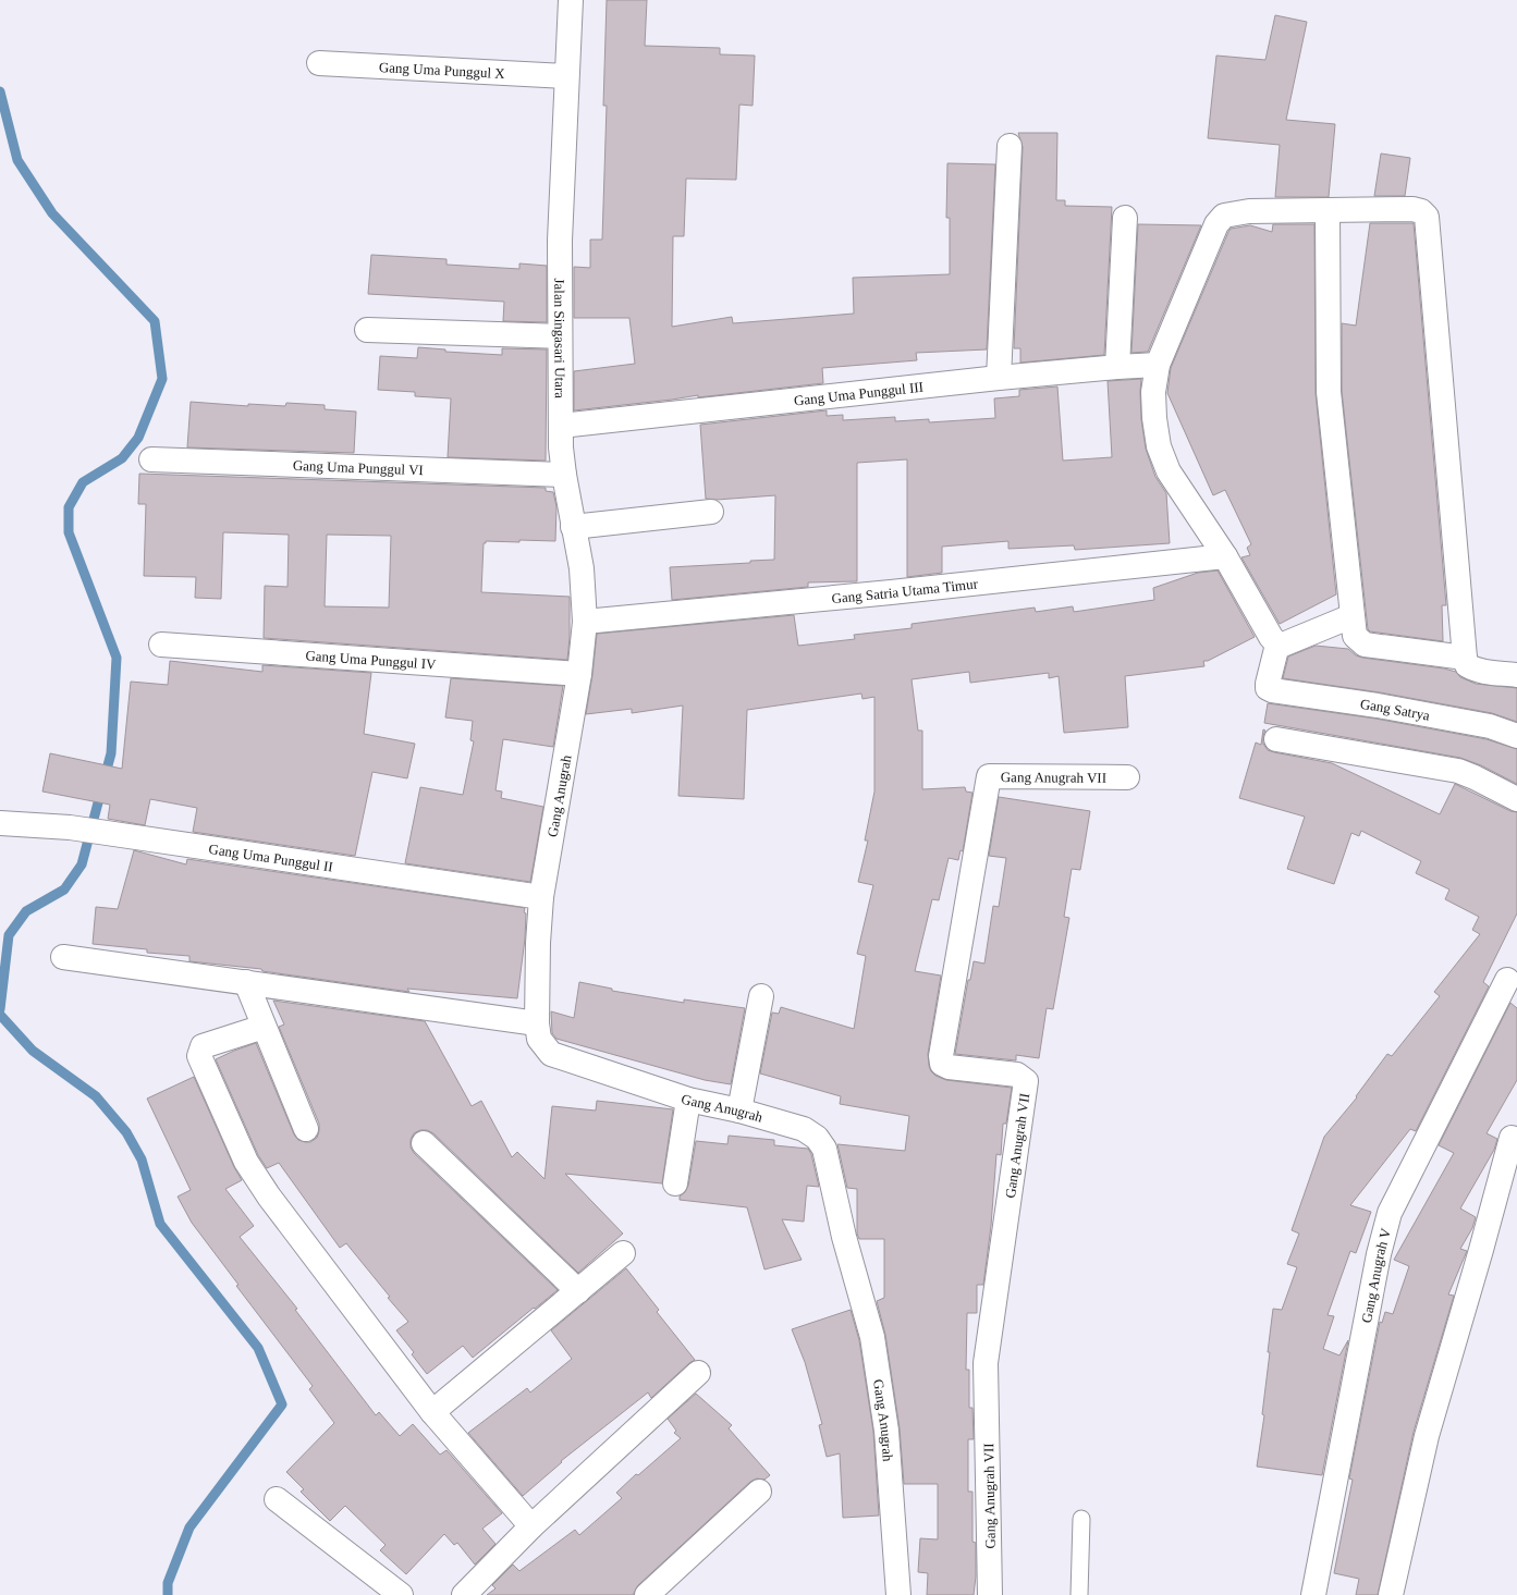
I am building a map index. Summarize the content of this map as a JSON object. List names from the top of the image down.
{
  "streets": {
    "street": [
      "Gang Uma Punggul X",
      "Jalan Singasari Utara",
      "Gang Uma Punggul III",
      "Gang Uma Punggul VI",
      "Gang Satria Utama Timur",
      "Gang Uma Punggul IV",
      "Gang Satrya",
      "Gang Anugrah VII",
      "Gang Anugrah",
      "Gang Uma Punggul II",
      "Gang Anugrah V"
    ]
  },
  "crossings": [
    ["Gang Uma Punggul X", "Jalan Singasari Utara"],
    ["Jalan Singasari Utara", "Gang Uma Punggul III"],
    ["Jalan Singasari Utara", "Gang Uma Punggul VI"],
    ["Jalan Singasari Utara", "Gang Satria Utama Timur"],
    ["Jalan Singasari Utara", "Gang Uma Punggul IV"],
    ["Jalan Singasari Utara", "Gang Anugrah"],
    ["Gang Uma Punggul IV", "Gang Anugrah"],
    ["Gang Anugrah", "Gang Uma Punggul II"]
  ]
}
